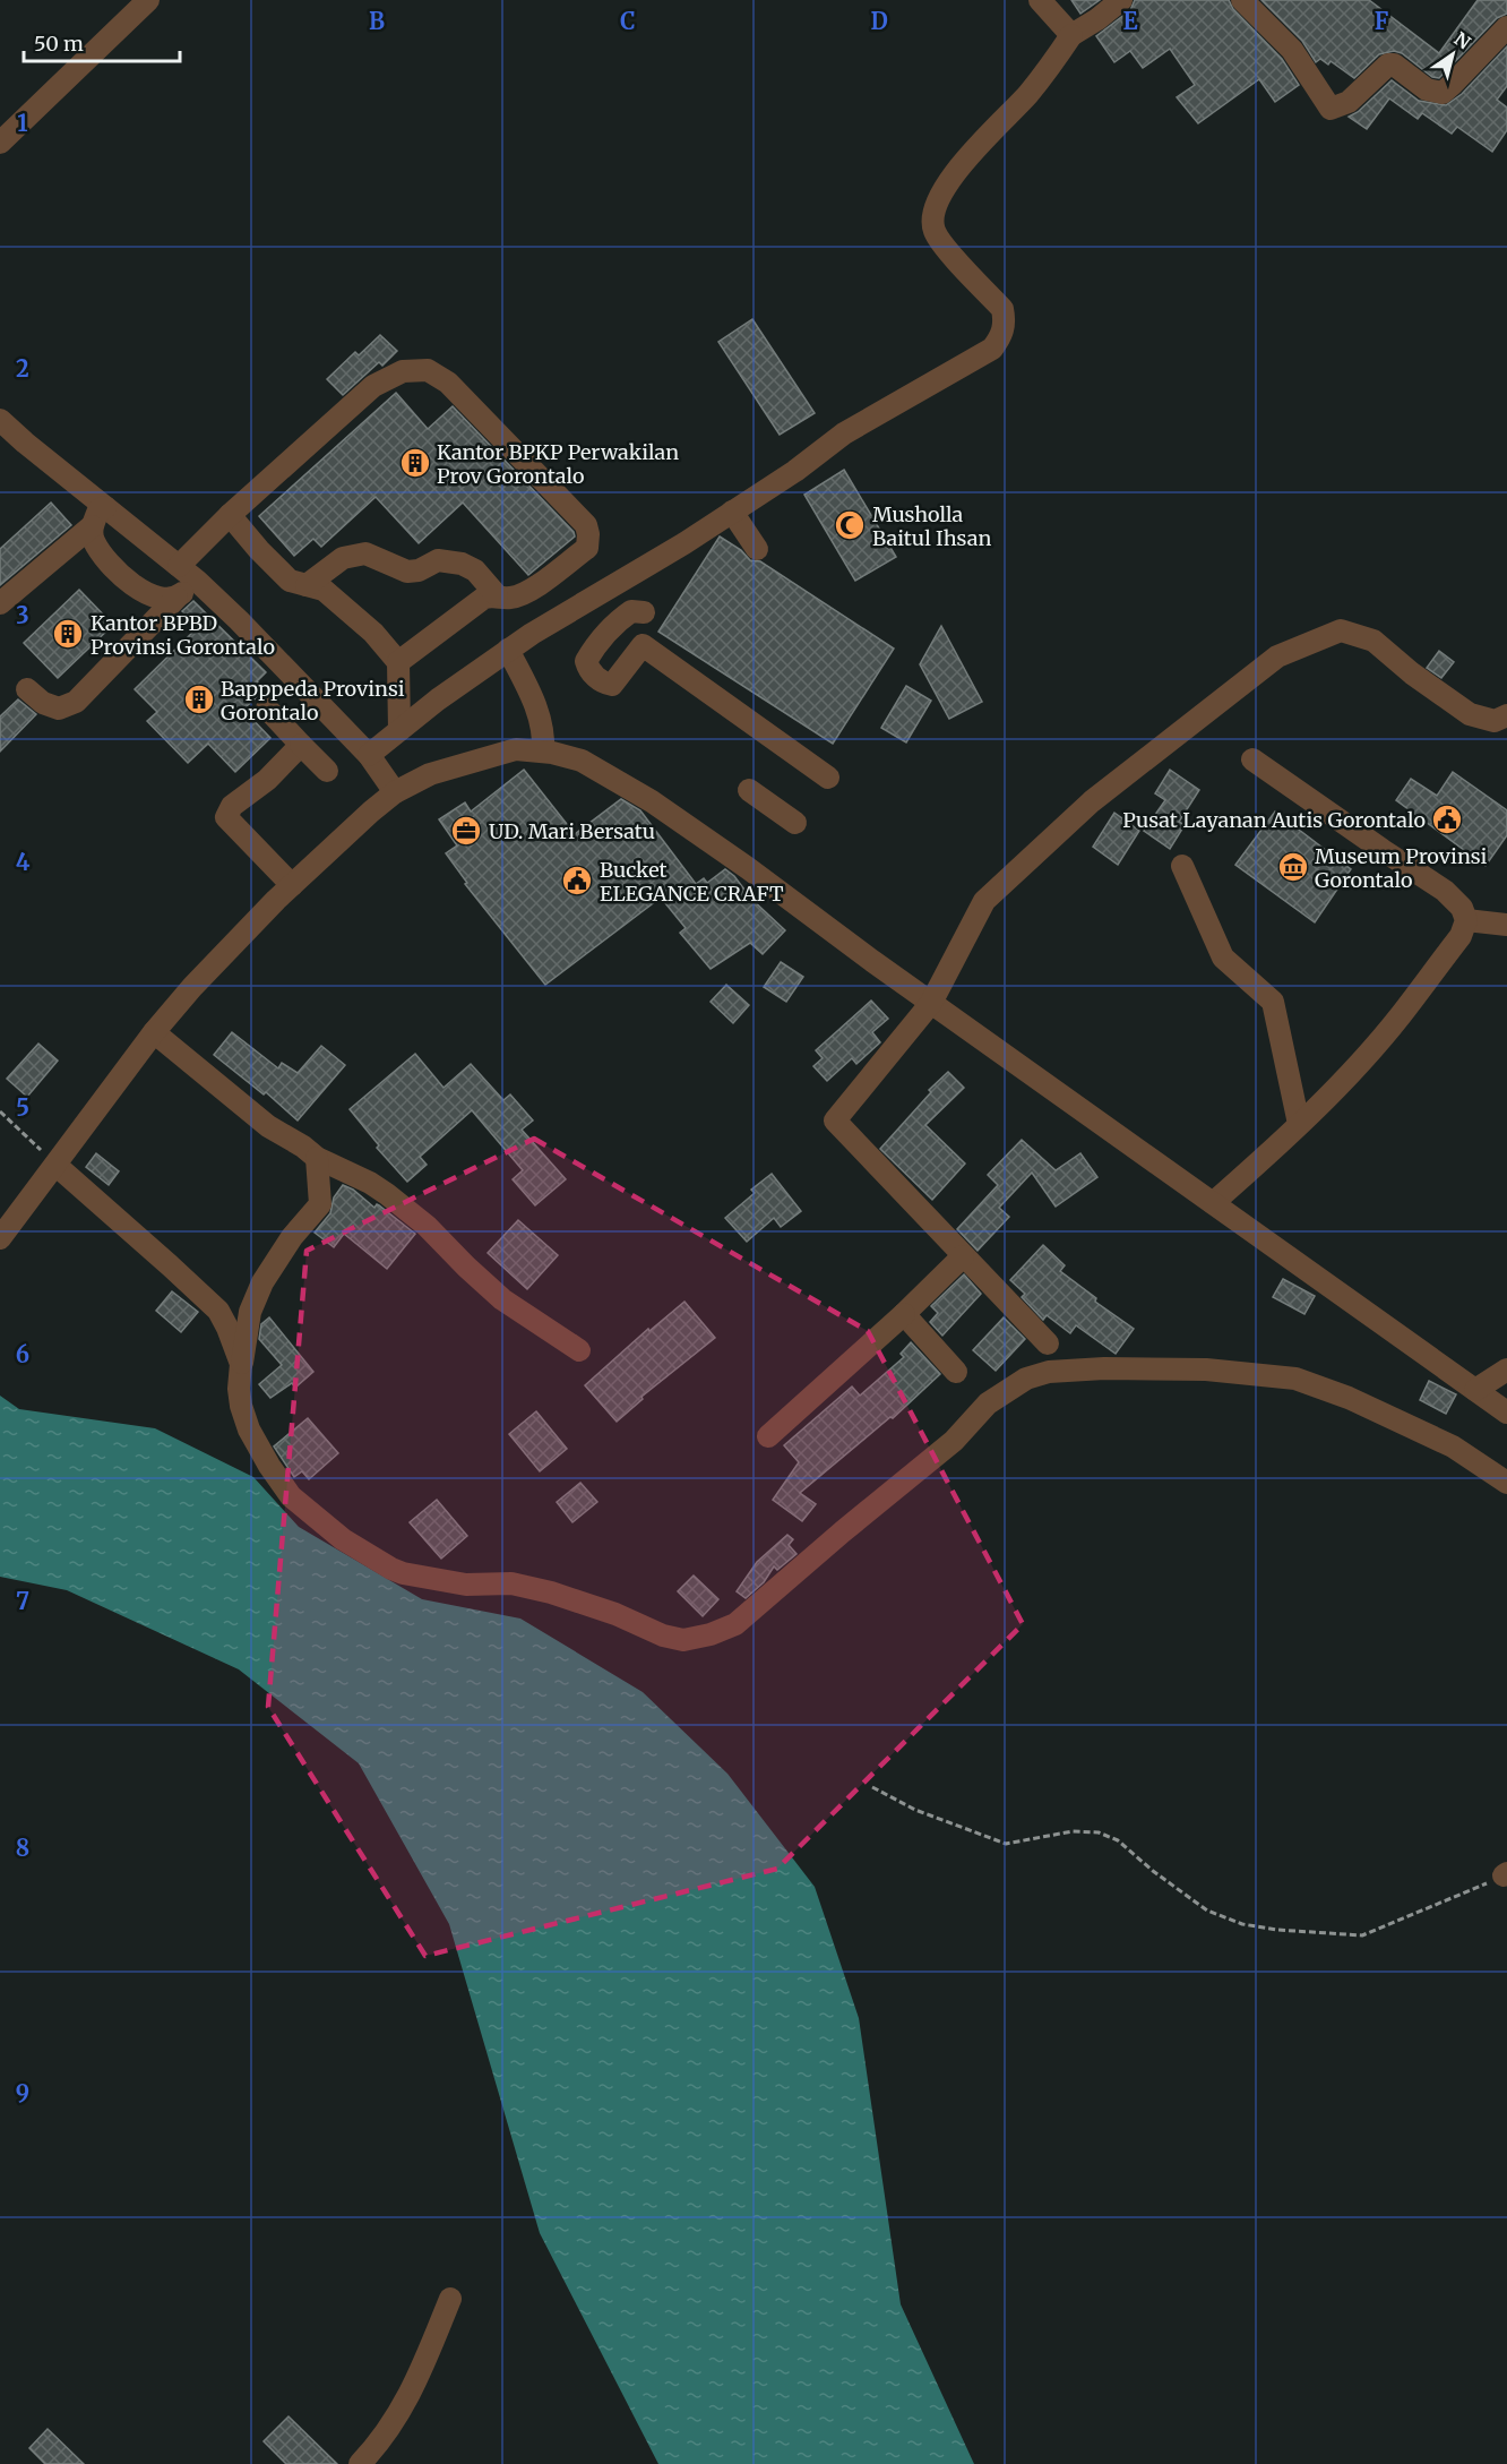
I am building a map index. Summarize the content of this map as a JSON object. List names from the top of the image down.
{
  "places": {
    "building": ["Kantor BPKP Perwakilan Prov Gorontalo", "Kantor BPBD Provinsi Gorontalo", "Bapppeda Provinsi Gorontalo"],
    "mosque": ["Musholla Baitul Ihsan"],
    "public building": ["Pusat Layanan Autis Gorontalo", "Bucket ELEGANCE CRAFT"],
    "office": ["UD. Mari Bersatu"],
    "museum": ["Museum Provinsi Gorontalo"]
  },
  "scale_bar": "50 m",
  "north": "top right",
  "grid": {
    "columns": [
      "B",
      "C",
      "D",
      "E",
      "F"
    ],
    "rows": [
      "1",
      "2",
      "3",
      "4",
      "5",
      "6",
      "7",
      "8",
      "9"
    ]
  }
}
